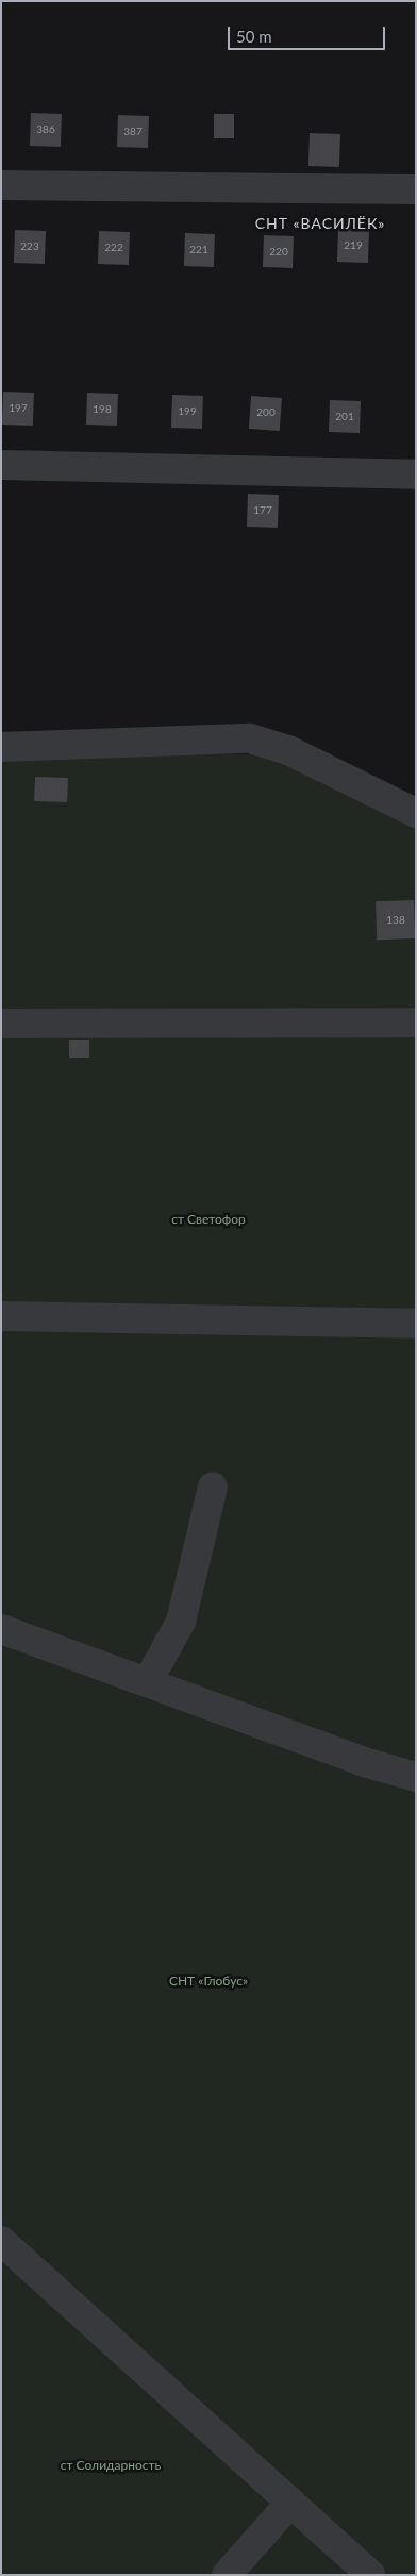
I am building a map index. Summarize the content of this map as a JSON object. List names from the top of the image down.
{
  "districts": ["СНТ «ВАСИЛЁК»"],
  "parks": ["ст Светофор", "СНТ «Глобус»", "ст Солидарность"],
  "house_numbers": [
    "386",
    "387",
    "219",
    "223",
    "222",
    "221",
    "220",
    "197",
    "198",
    "199",
    "200",
    "201",
    "177",
    "138"
  ],
  "scale_bar": "50 m"
}
